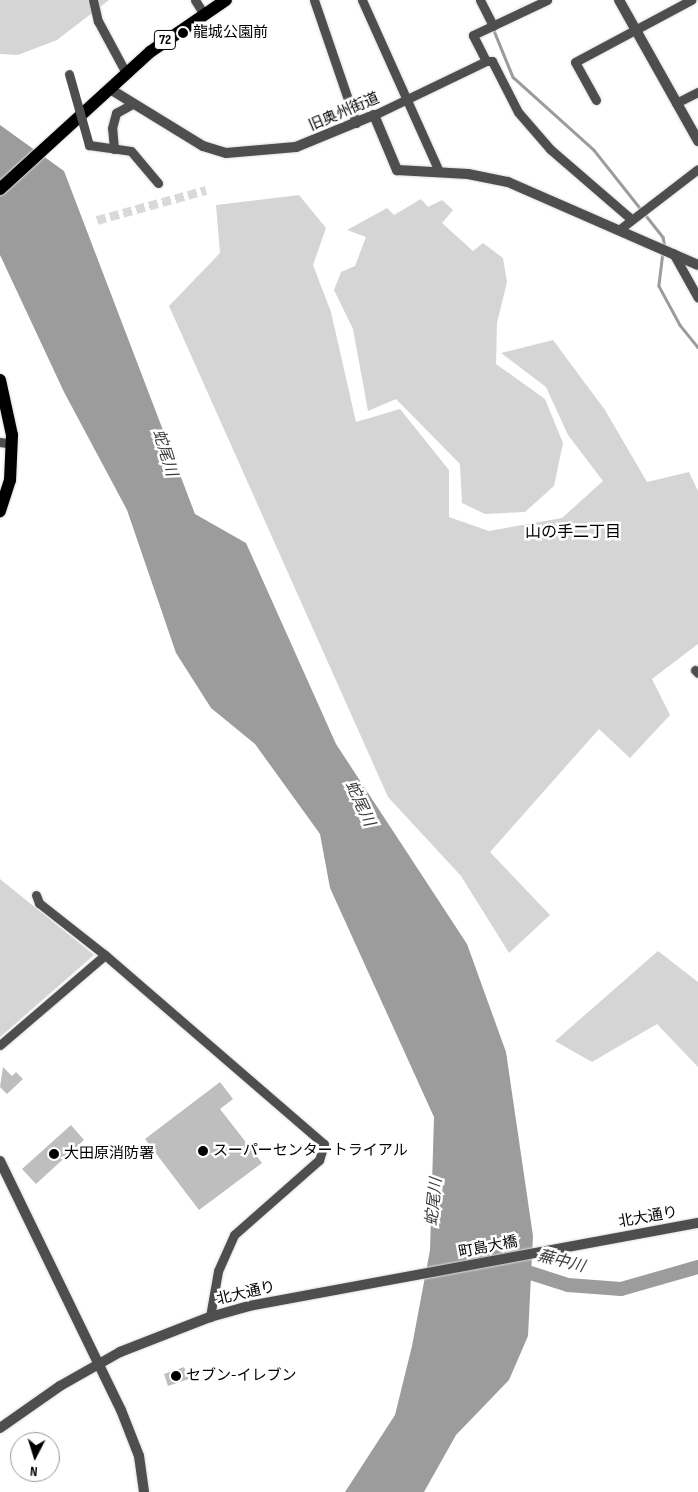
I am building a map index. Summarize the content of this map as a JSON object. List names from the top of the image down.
{
  "streets": {
    "main road": ["72"],
    "street": ["旧奥州街道", "北大通り", "町島大橋"]
  },
  "crossings": [
    ["72", "旧奥州街道"],
    ["北大通り", "町島大橋"]
  ],
  "districts": ["山の手二丁目"],
  "water": ["蛇尾川", "蕪中川"],
  "places": [
    "龍城公園前",
    "スーパーセンタートライアル",
    "大田原消防署",
    "セブン-イレブン"
  ],
  "north": "bottom"
}
